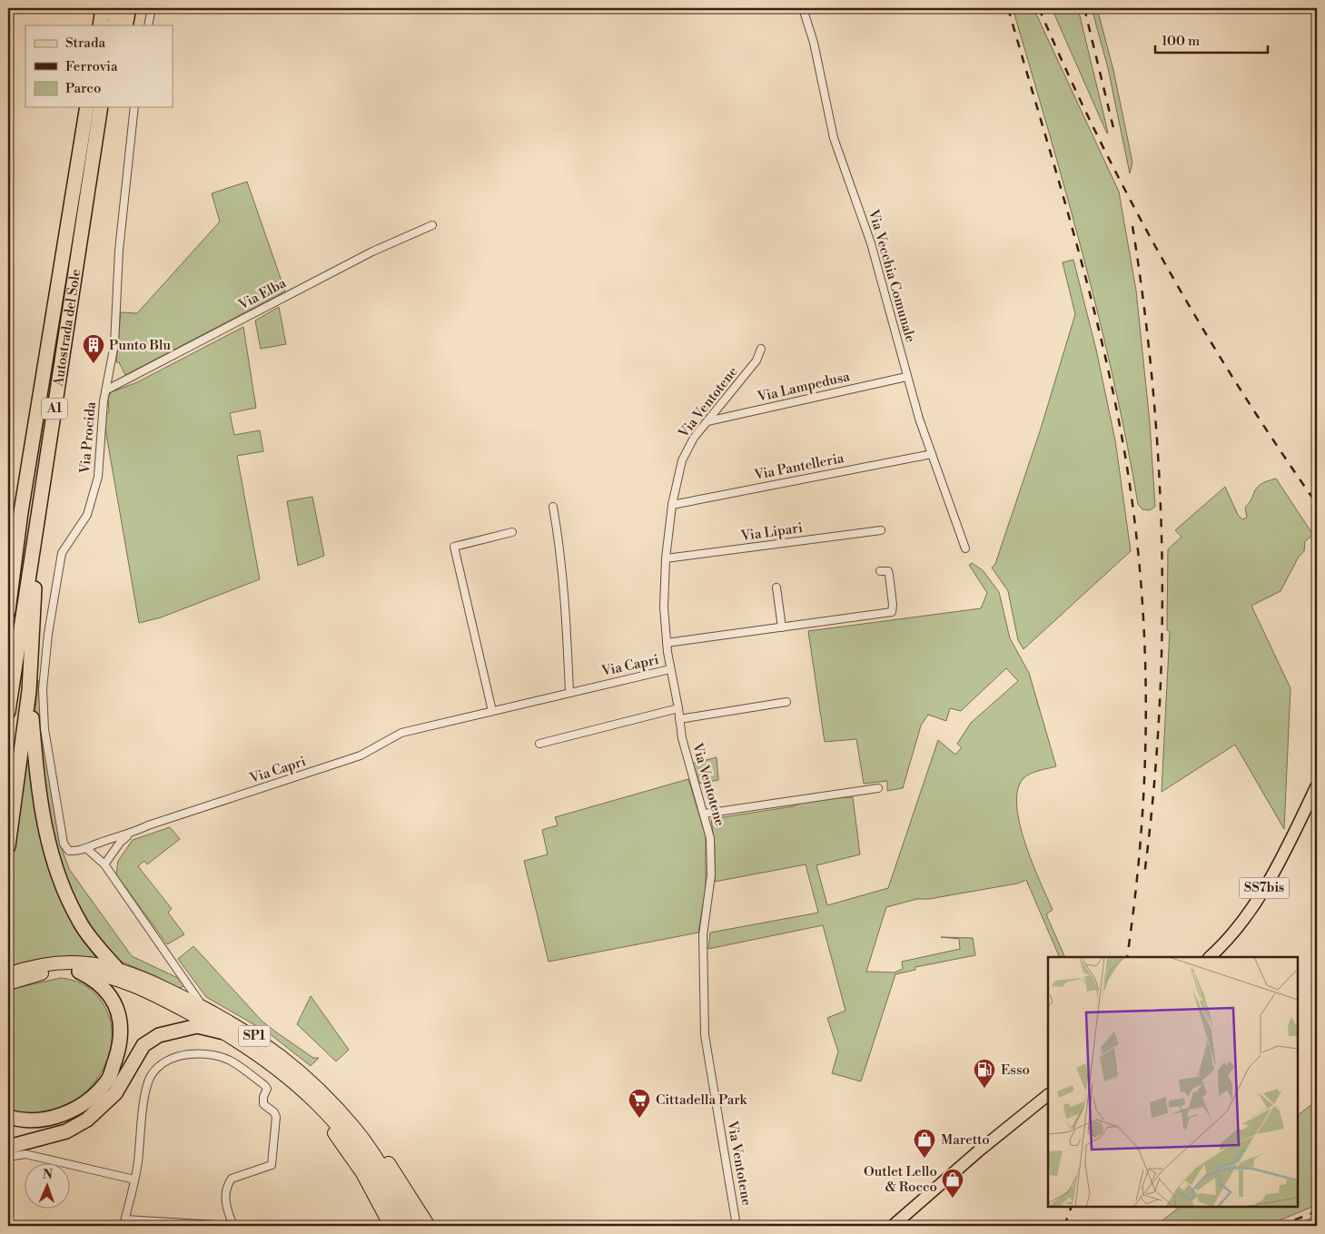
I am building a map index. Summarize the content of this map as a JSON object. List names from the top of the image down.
{
  "streets": {
    "highway": ["Autostrada del Sole", "A1", "SP1"],
    "main road": ["SS7bis"],
    "street": [
      "Via Vecchia Comunale",
      "Via Elba",
      "Via Lampedusa",
      "Via Ventotene",
      "Via Procida",
      "Via Pantelleria",
      "Via Lipari",
      "Via Capri"
    ]
  },
  "crossings": [
    ["Via Vecchia Comunale", "Via Lampedusa"],
    ["Via Vecchia Comunale", "Via Pantelleria"],
    ["Via Elba", "Via Procida"],
    ["Via Lampedusa", "Via Ventotene"],
    ["Via Ventotene", "Via Pantelleria"],
    ["Via Ventotene", "Via Lipari"],
    ["Via Ventotene", "Via Capri"],
    ["Via Procida", "Via Capri"]
  ],
  "places": {
    "building": ["Punto Blu"],
    "fuel station": ["Esso"],
    "supermarket": ["Cittadella Park"],
    "shop": ["Maretto", "Outlet Lello & Rocco"]
  },
  "legend": ["Strada", "Ferrovia", "Parco"],
  "scale_bar": "100 m",
  "north": "top"
}
